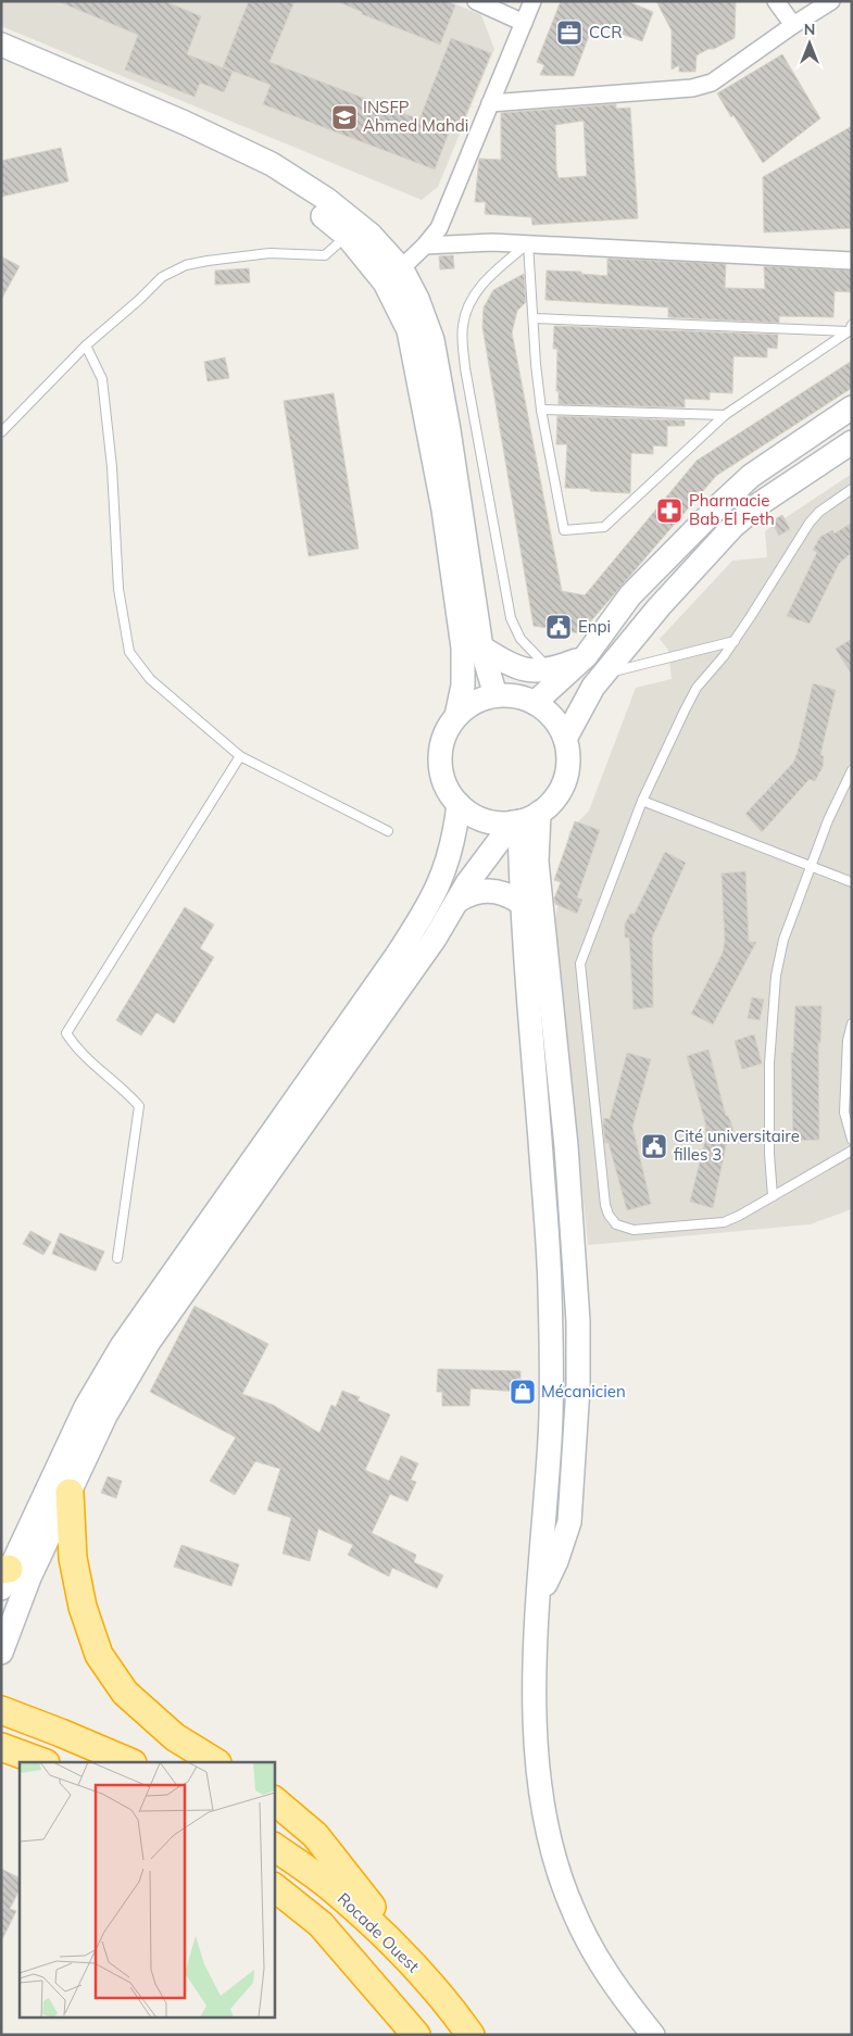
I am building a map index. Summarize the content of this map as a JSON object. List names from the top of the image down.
{
  "streets": {
    "highway": ["Rocade Ouest"]
  },
  "places": {
    "office": ["CCR"],
    "school or university": ["INSFP Ahmed Mahdi"],
    "pharmacy": ["Pharmacie Bab El Feth"],
    "public building": ["Enpi", "Cité universitaire filles 3"],
    "shop": ["Mécanicien"]
  },
  "north": "top"
}
